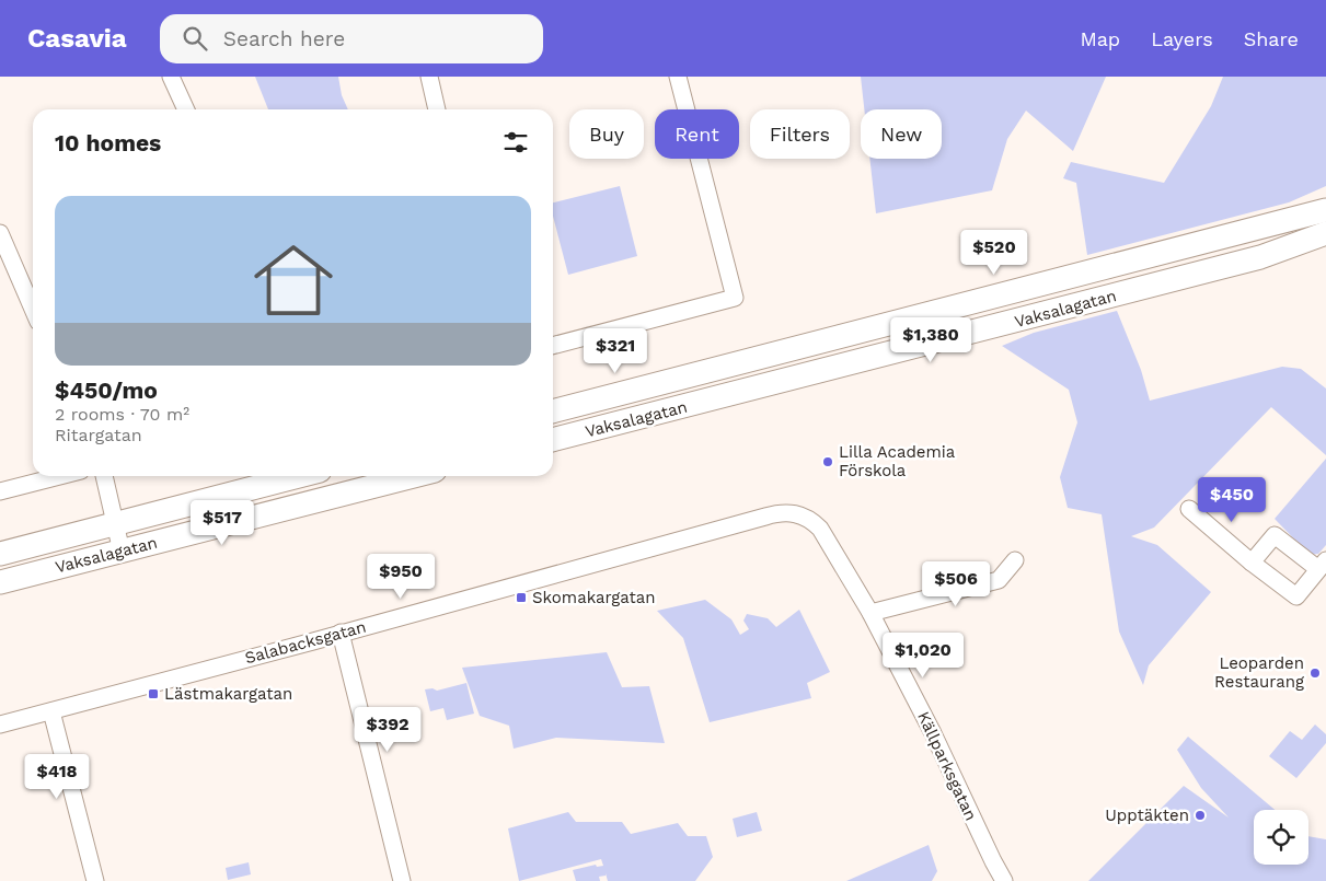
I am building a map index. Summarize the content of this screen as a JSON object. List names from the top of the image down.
{
  "streets": {
    "main road": ["Vaksalagatan"],
    "street": ["Salabacksgatan", "Källparksgatan"]
  },
  "crossings": [
    ["Salabacksgatan", "Källparksgatan"]
  ],
  "places": {
    "other": ["Lilla Academia Förskola", "Leoparden Restaurang", "Upptäkten"],
    "transit": ["Skomakargatan", "Lästmakargatan"]
  },
  "page": {
    "header": "Casavia",
    "search": "Search here",
    "nav": ["Map", "Layers", "Share"],
    "chip": [
      "Buy",
      "Rent",
      "Filters",
      "New"
    ],
    "heading": "10 homes",
    "list": [
      {
        "name": "$450/mo",
        "note": "2 rooms · 70 m² · Ritargatan"
      }
    ],
    "price": [
      "$520",
      "$1,380",
      "$321",
      "$450",
      "$517",
      "$950",
      "$506",
      "$1,020",
      "$392",
      "$418"
    ]
  }
}
